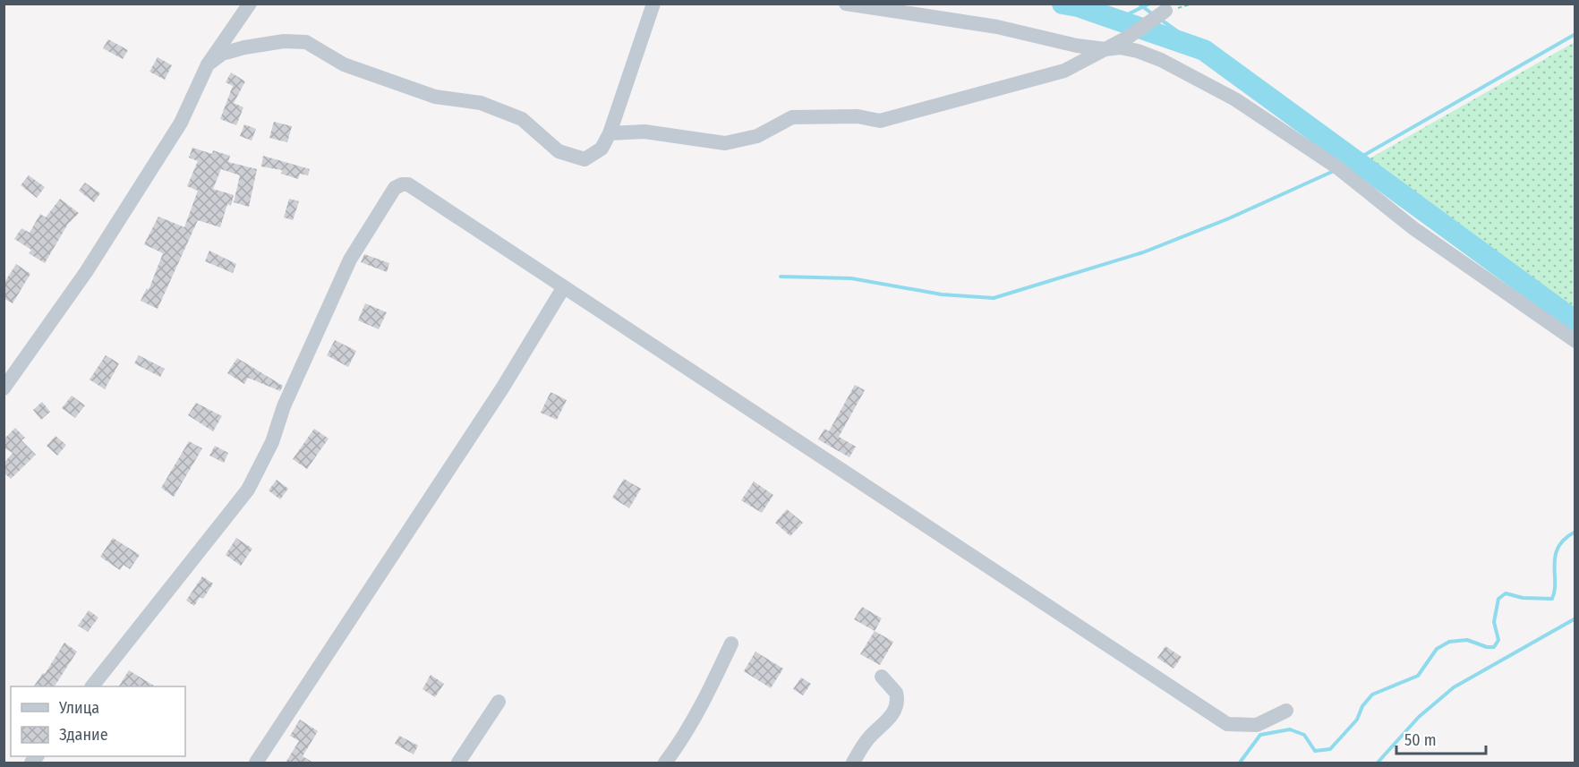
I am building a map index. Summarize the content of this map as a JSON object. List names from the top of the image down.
{
  "legend": ["Улица", "Здание"],
  "scale_bar": "50 m"
}
